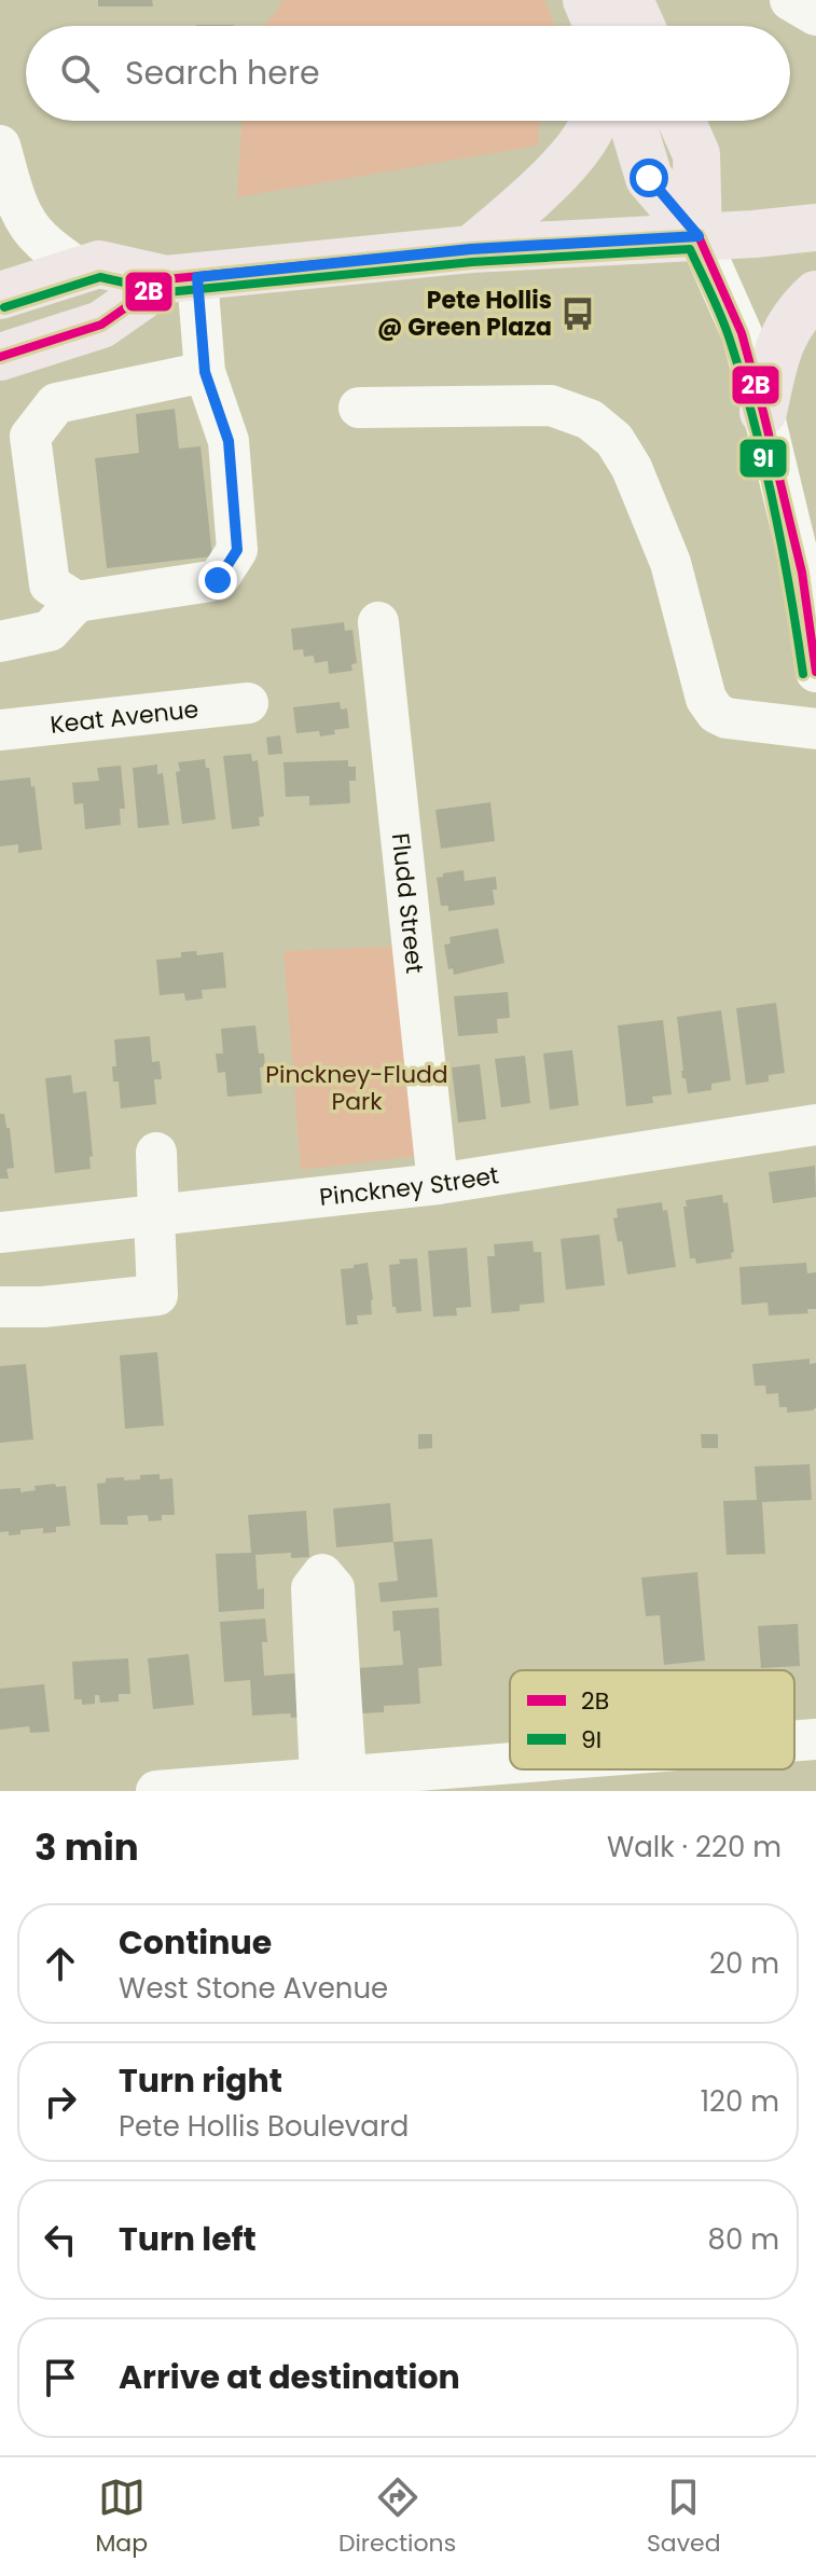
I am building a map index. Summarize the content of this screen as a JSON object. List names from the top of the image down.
{
  "streets": {
    "street": ["Keat Avenue", "Fludd Street", "Pinckney Street"]
  },
  "crossings": [
    ["Fludd Street", "Pinckney Street"]
  ],
  "parks": ["Pinckney-Fludd Park"],
  "places": {
    "bus stop": ["Pete Hollis @ Green Plaza"]
  },
  "lines": ["transit line 2B", "transit line 9I"],
  "legend": ["2B", "9I"],
  "page": {
    "search": "Search here",
    "heading": ["3 min", "Walk · 220 m"],
    "list": [
      ["Continue", "West Stone Avenue", "20 m"],
      ["Turn right", "Pete Hollis Boulevard", "120 m"],
      ["Turn left", "80 m"],
      "Arrive at destination"
    ],
    "nav": ["Map", "Directions", "Saved"]
  }
}
